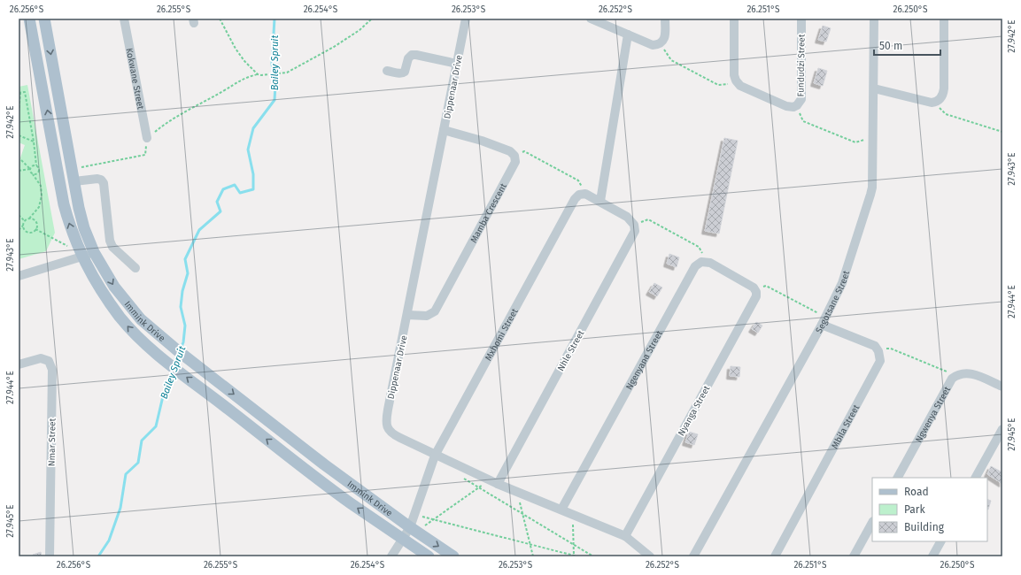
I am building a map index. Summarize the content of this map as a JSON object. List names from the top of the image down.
{
  "streets": {
    "main road": ["Immink Drive"],
    "street": [
      "Fundudzi Street",
      "Kokwane Street",
      "Dippenaar Drive",
      "Mamba Crescent",
      "Segotsane Street",
      "Mxhomi Street",
      "Nhle Street",
      "Ngenyana Street",
      "Nyanga Street",
      "Ngwenya Street",
      "Mbila Street",
      "Nmar Street"
    ]
  },
  "crossings": [
    ["Dippenaar Drive", "Mamba Crescent"],
    ["Dippenaar Drive", "Mxhomi Street"],
    ["Dippenaar Drive", "Nhle Street"],
    ["Dippenaar Drive", "Ngenyana Street"],
    ["Dippenaar Drive", "Nyanga Street"],
    ["Immink Drive", "Mxhomi Street"]
  ],
  "water": ["Bailey Spruit"],
  "legend": ["Road", "Park", "Building"],
  "scale_bar": "50 m",
  "coordinates": [
    "26.256°S",
    "26.255°S",
    "26.254°S",
    "26.253°S",
    "26.252°S",
    "26.251°S",
    "26.250°S",
    "27.942°E",
    "27.943°E",
    "27.944°E",
    "27.945°E"
  ]
}
